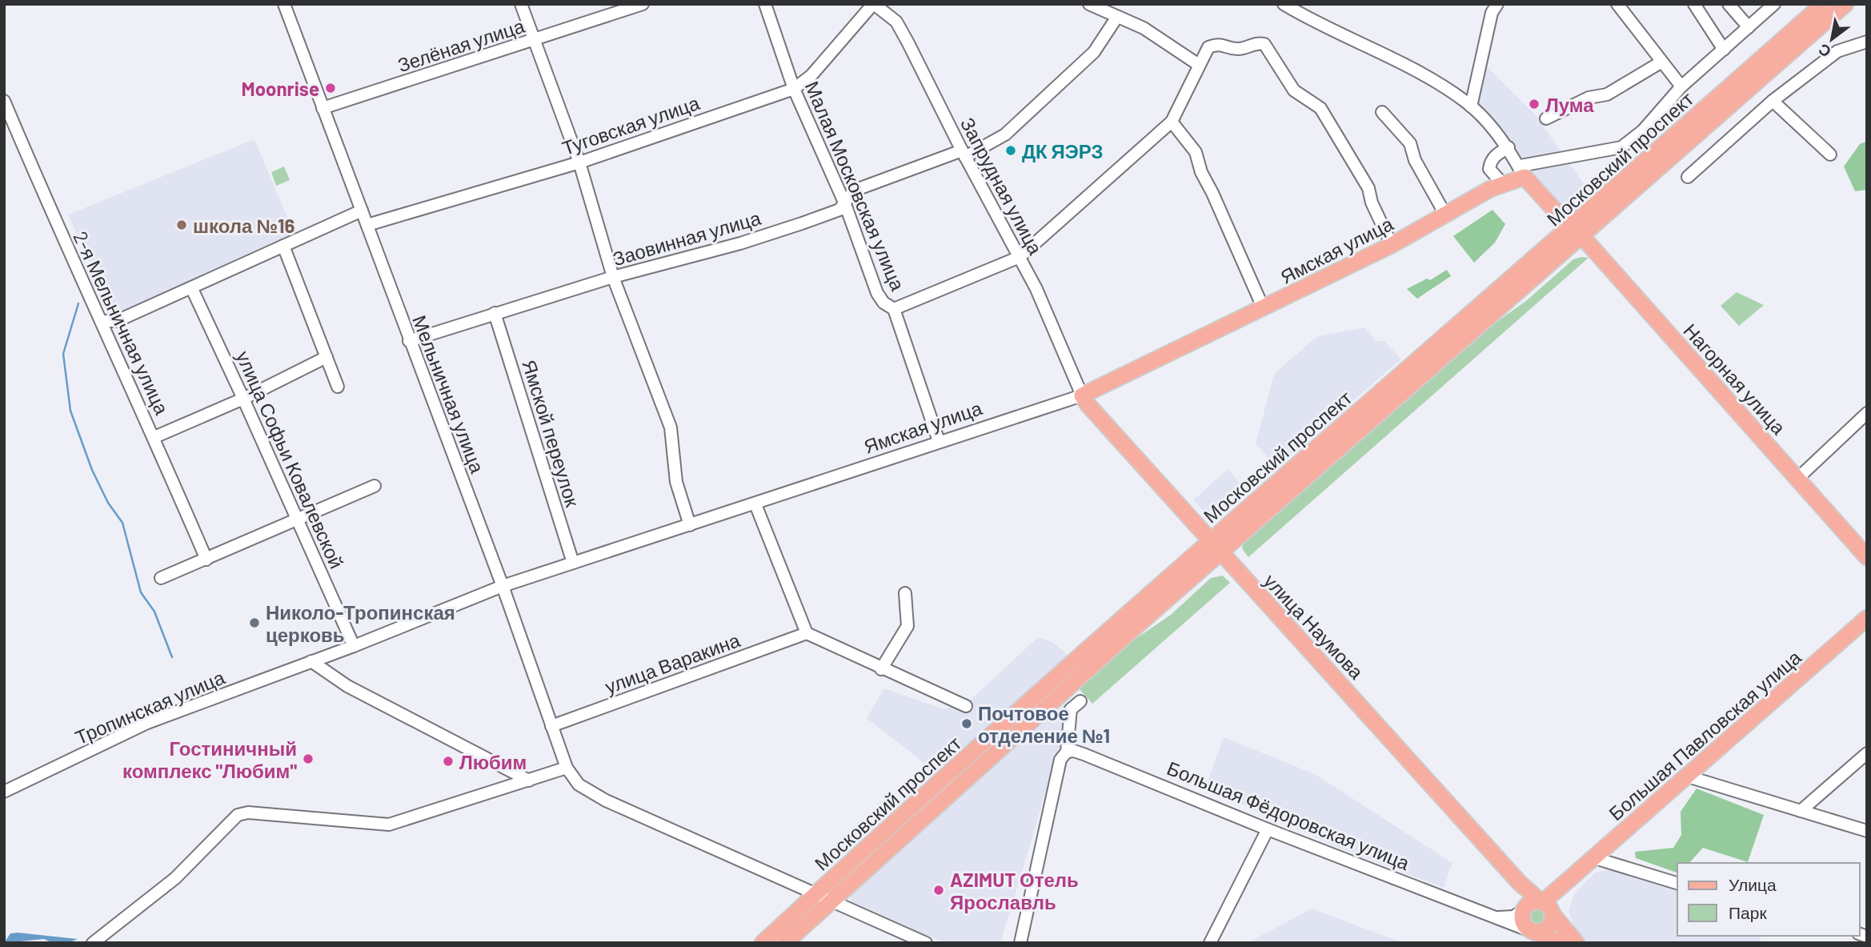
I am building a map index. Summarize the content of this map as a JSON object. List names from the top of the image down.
{
  "streets": {
    "main road": [
      "Московский проспект",
      "Ямская улица",
      "Нагорная улица",
      "улица Наумова",
      "Большая Павловская улица",
      "Большая Фёдоровская улица"
    ],
    "street": [
      "Зелёная улица",
      "Туговская улица",
      "Малая Московская улица",
      "Запрудная улица",
      "Заовинная улица",
      "2-я Мельничная улица",
      "Мельничная улица",
      "Ямской переулок",
      "улица Софьи Ковалевской",
      "улица Варакина",
      "Тропинская улица"
    ]
  },
  "crossings": [
    ["Зелёная улица", "Мельничная улица"],
    ["Туговская улица", "Малая Московская улица"],
    ["Туговская улица", "Запрудная улица"],
    ["Туговская улица", "Мельничная улица"],
    ["Московский проспект", "Нагорная улица"],
    ["Московский проспект", "Мельничная улица"],
    ["Московский проспект", "улица Наумова"],
    ["Малая Московская улица", "Заовинная улица"],
    ["Малая Московская улица", "Ямская улица"],
    ["Запрудная улица", "Заовинная улица"],
    ["Запрудная улица", "Ямская улица"],
    ["Запрудная улица", "улица Наумова"],
    ["Заовинная улица", "Мельничная улица"],
    ["Заовинная улица", "Ямской переулок"],
    ["Ямская улица", "Нагорная улица"],
    ["Ямская улица", "Мельничная улица"],
    ["Ямская улица", "Ямской переулок"],
    ["Ямская улица", "улица Софьи Ковалевской"],
    ["Ямская улица", "улица Наумова"],
    ["Ямская улица", "Тропинская улица"],
    ["Мельничная улица", "улица Варакина"],
    ["улица Наумова", "Большая Павловская улица"],
    ["улица Наумова", "Большая Фёдоровская улица"],
    ["Большая Павловская улица", "Большая Фёдоровская улица"]
  ],
  "places": [
    "Moonrise",
    "Лума",
    "ДК ЯЭРЗ",
    "школа №16",
    "Николо-Тропинская церковь",
    "Почтовое отделение №1",
    "Гостиничный комплекс \"Любим\"",
    "Любим",
    "AZIMUT Отель Ярославль"
  ],
  "legend": ["Улица", "Парк"],
  "north": "bottom left"
}
